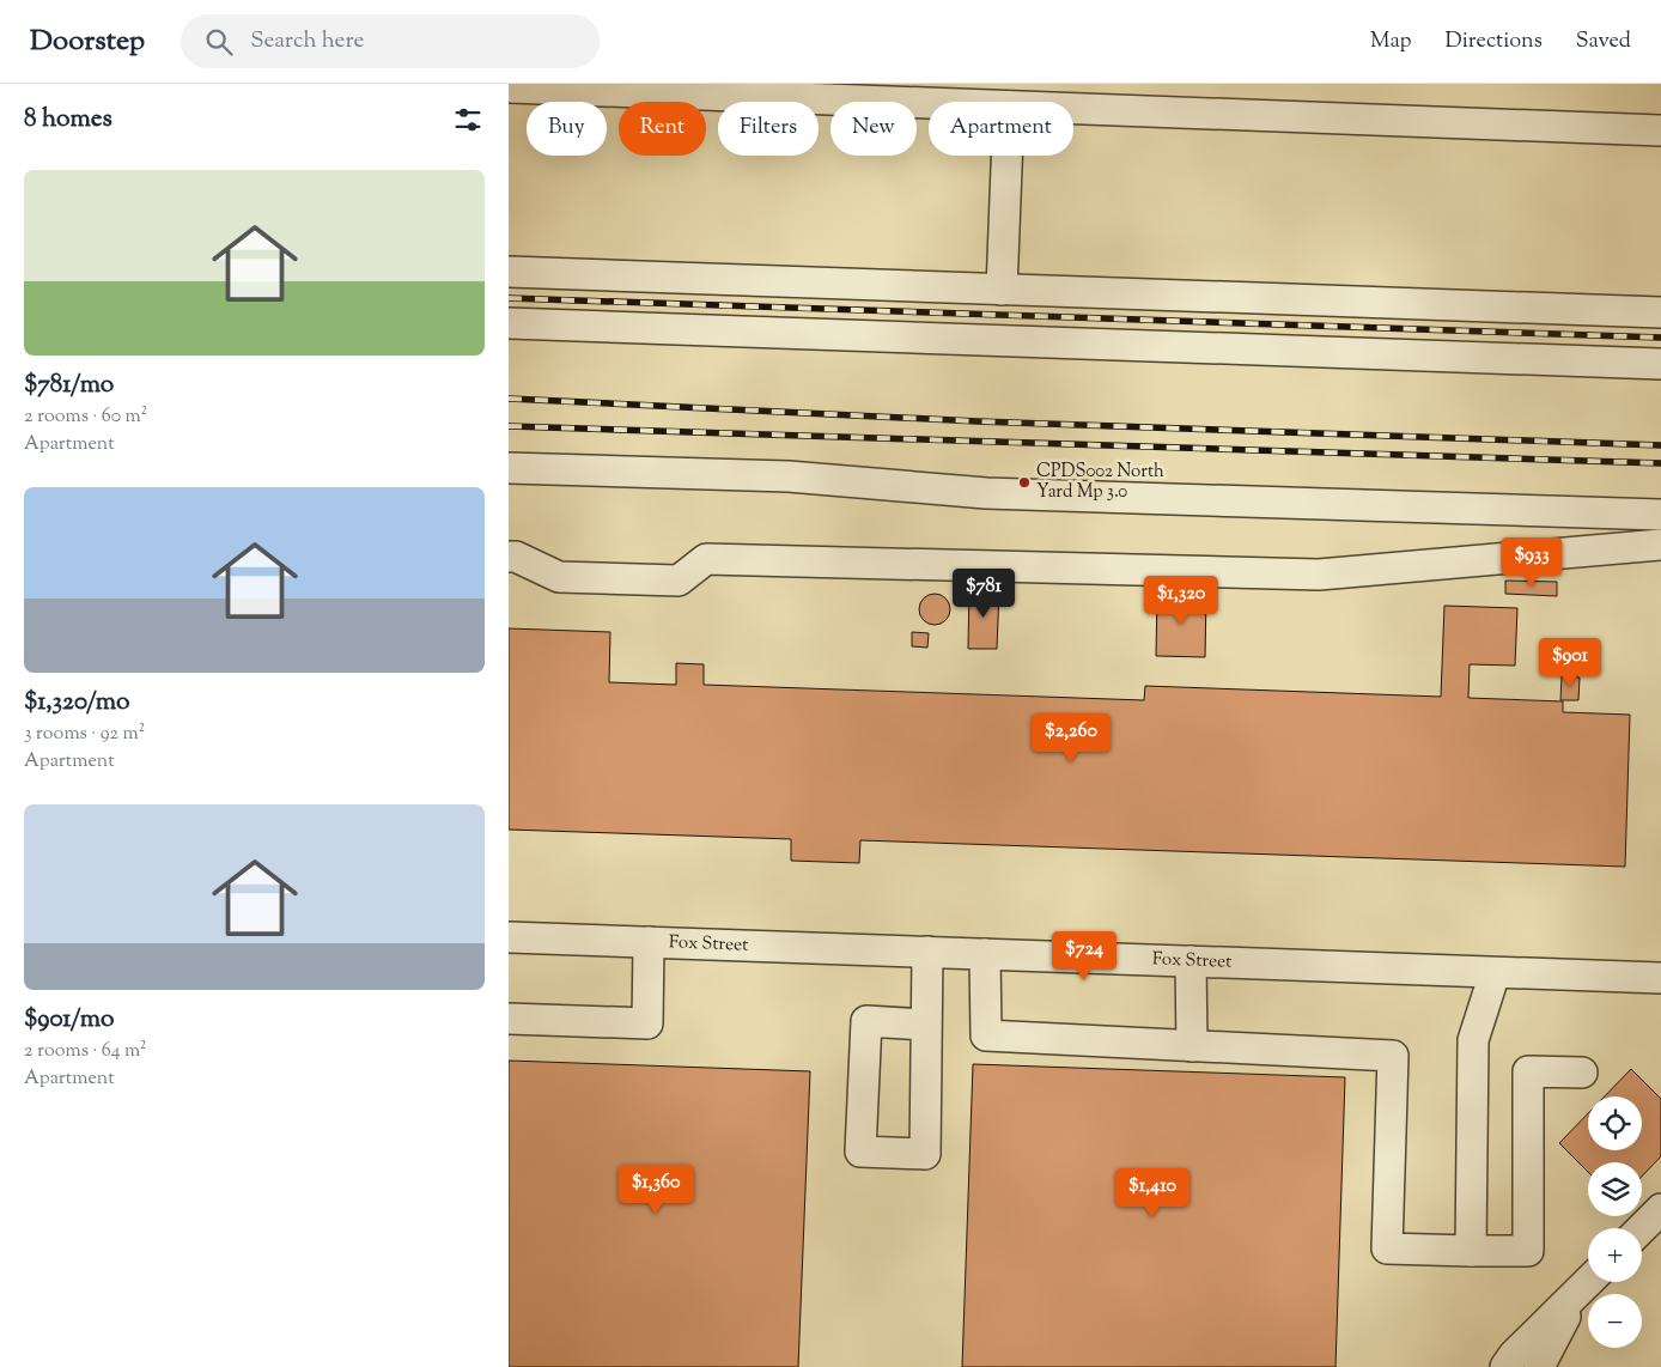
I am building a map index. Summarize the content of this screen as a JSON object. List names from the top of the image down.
{
  "streets": {
    "street": ["Fox Street"]
  },
  "places": ["CPDS002 North Yard Mp 3.0"],
  "page": {
    "header": "Doorstep",
    "search": "Search here",
    "nav": ["Map", "Directions", "Saved"],
    "heading": "8 homes",
    "chip": [
      "Buy",
      "Rent",
      "Filters",
      "New",
      "Apartment"
    ],
    "list": [
      {
        "name": "$781/mo",
        "note": "2 rooms · 60 m² · Apartment"
      },
      {
        "name": "$1,320/mo",
        "note": "3 rooms · 92 m² · Apartment"
      },
      {
        "name": "$901/mo",
        "note": "2 rooms · 64 m² · Apartment"
      }
    ],
    "price": [
      "$933",
      "$781",
      "$1,320",
      "$901",
      "$2,260",
      "$724",
      "$1,360",
      "$1,410"
    ],
    "map_buttons": ["+", "−"]
  }
}
